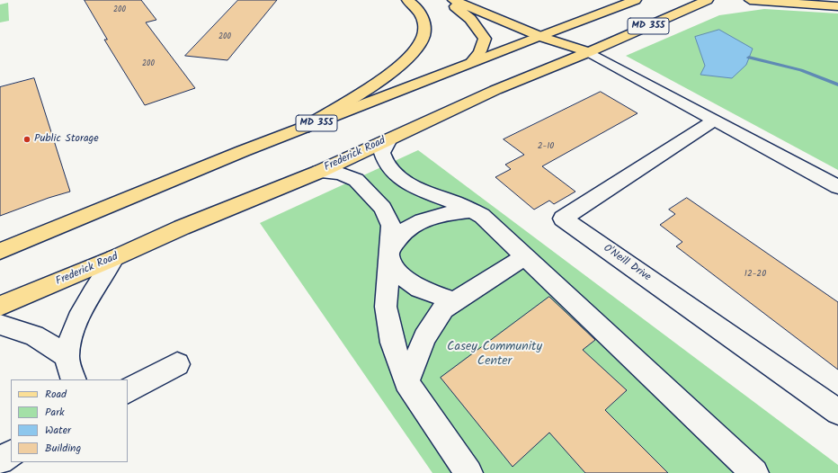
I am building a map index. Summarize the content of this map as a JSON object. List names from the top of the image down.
{
  "streets": {
    "main road": ["MD 355", "Frederick Road"],
    "street": ["O'Neill Drive"]
  },
  "parks": ["Casey Community Center"],
  "places": ["Public Storage"],
  "house_numbers": [
    "200",
    "200",
    "200",
    "2-10",
    "12-20"
  ],
  "legend": [
    "Road",
    "Park",
    "Water",
    "Building"
  ]
}
